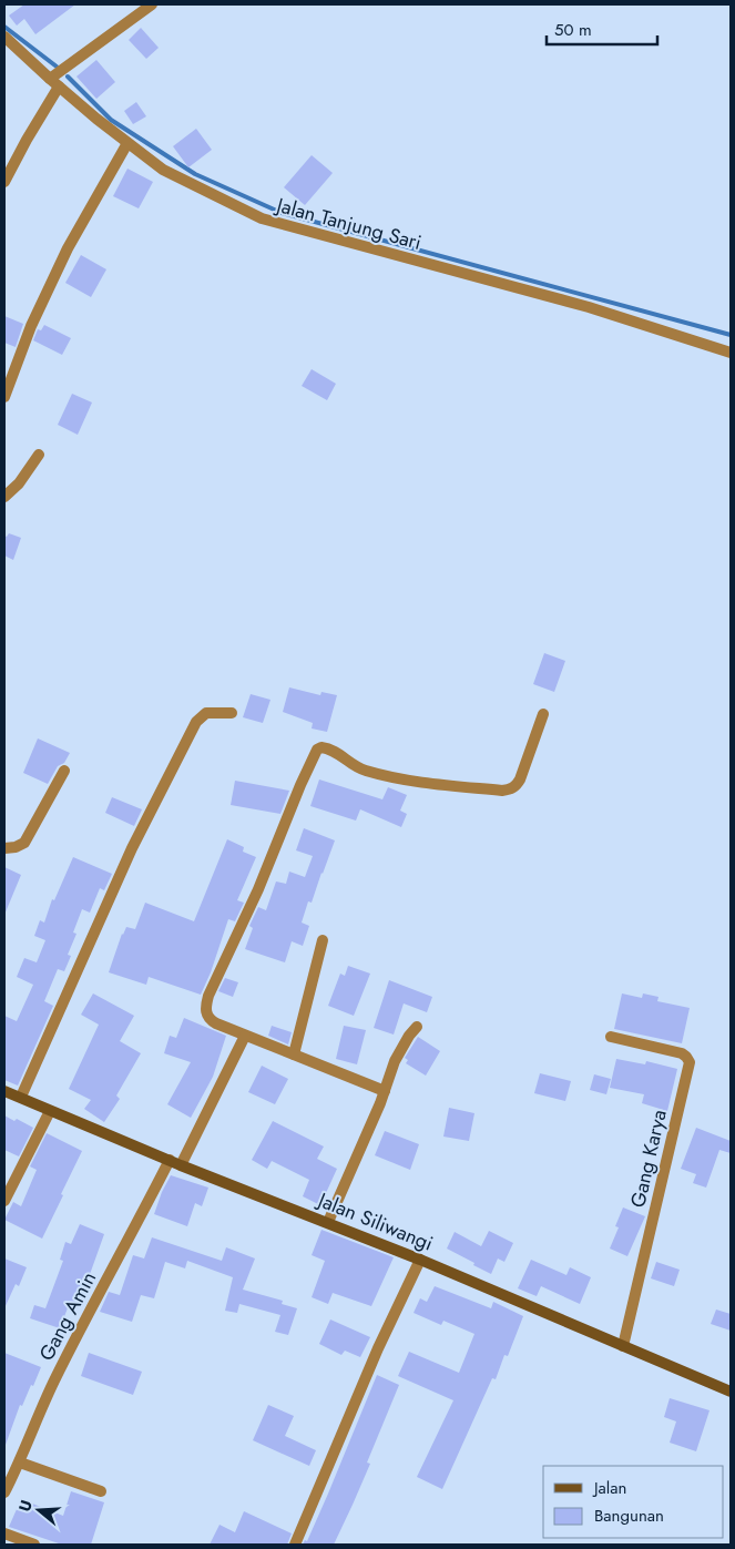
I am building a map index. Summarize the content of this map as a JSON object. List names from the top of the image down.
{
  "streets": {
    "street": [
      "Jalan Tanjung Sari",
      "Gang Karya",
      "Jalan Siliwangi",
      "Gang Amin"
    ]
  },
  "crossings": [
    ["Gang Karya", "Jalan Siliwangi"],
    ["Jalan Siliwangi", "Gang Amin"]
  ],
  "legend": ["Jalan", "Bangunan"],
  "scale_bar": "50 m",
  "north": "left"
}
